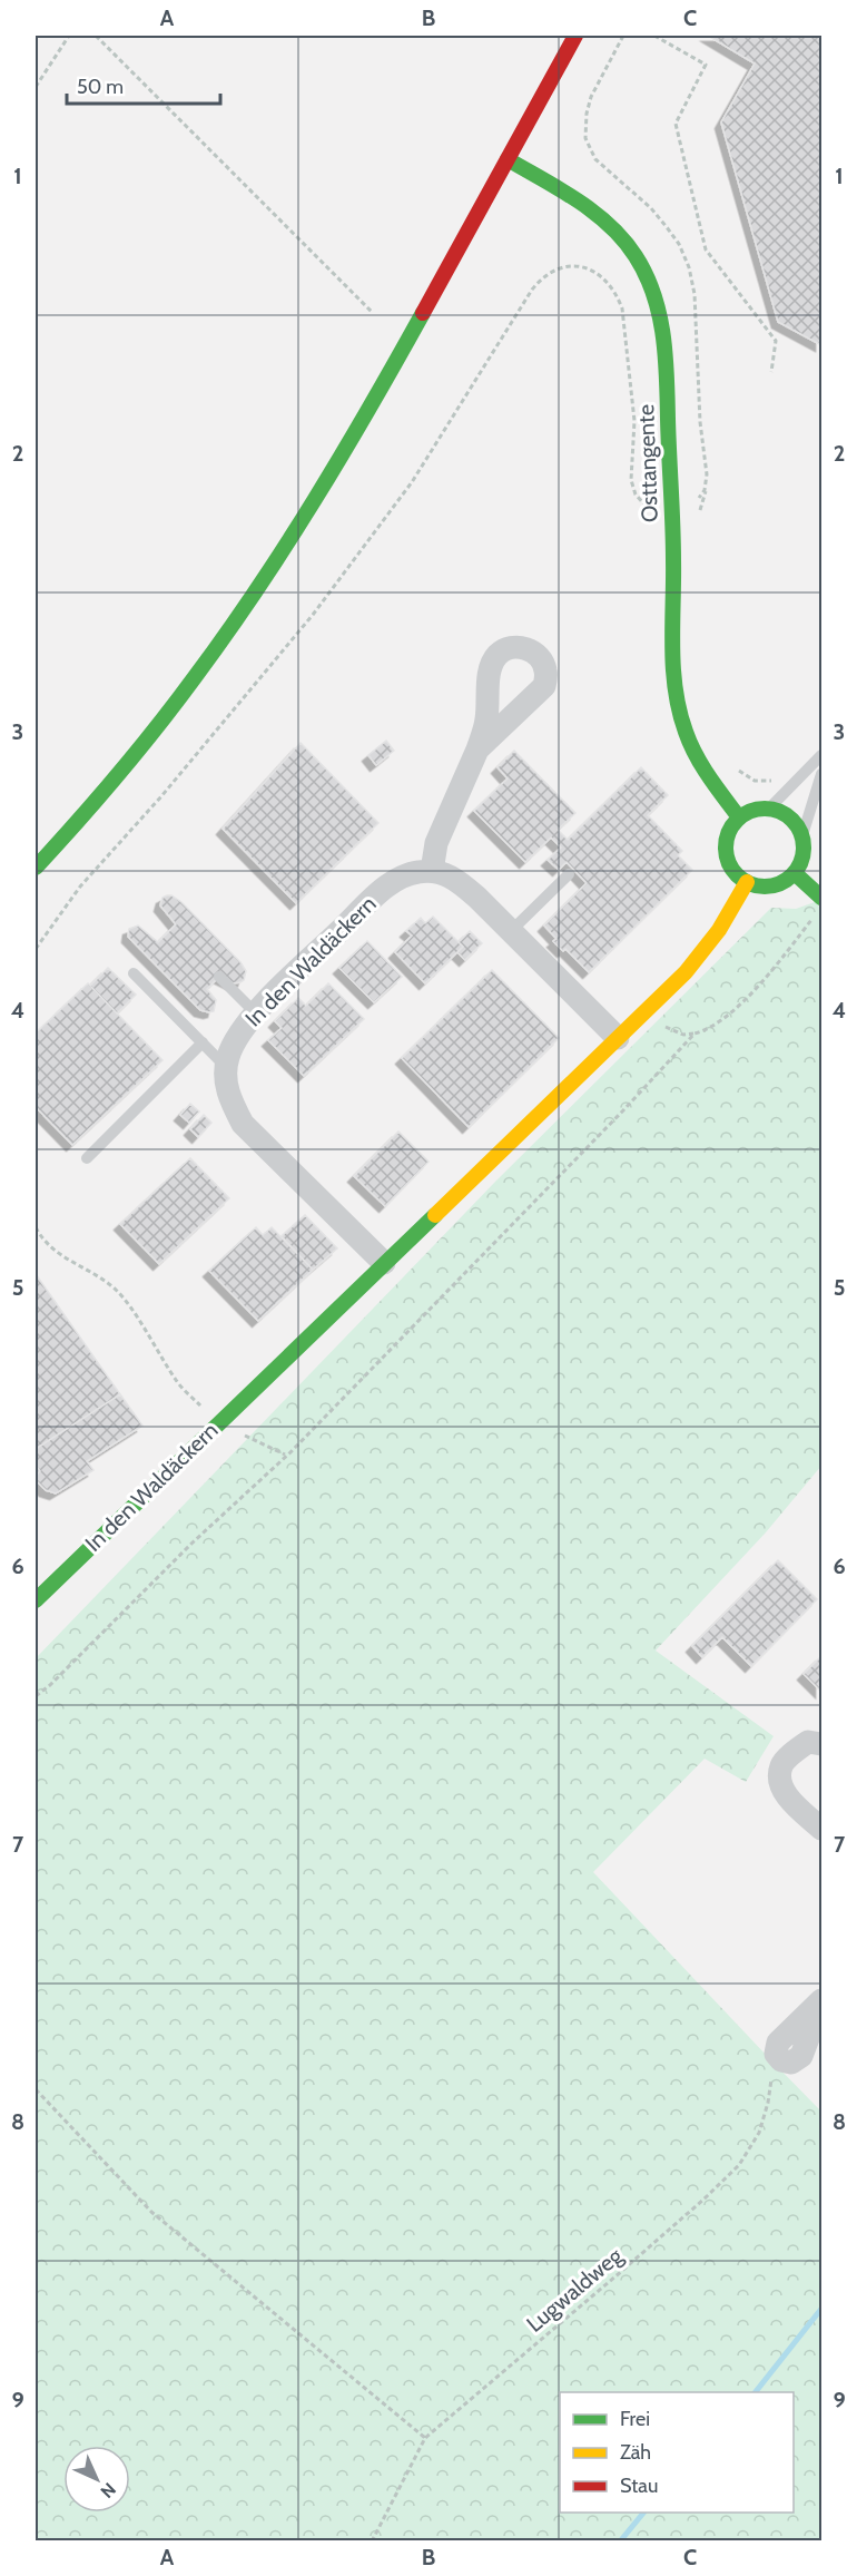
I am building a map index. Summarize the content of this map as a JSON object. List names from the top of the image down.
{
  "streets": {
    "main road": ["Osttangente", "In den Waldäckern"],
    "path": ["Lugwaldweg"]
  },
  "crossings": [
    ["Osttangente", "In den Waldäckern"]
  ],
  "legend": ["Frei", "Zäh", "Stau"],
  "scale_bar": "50 m",
  "north": "bottom right",
  "grid": {
    "columns": ["A", "B", "C"],
    "rows": [
      "1",
      "2",
      "3",
      "4",
      "5",
      "6",
      "7",
      "8",
      "9"
    ]
  }
}
